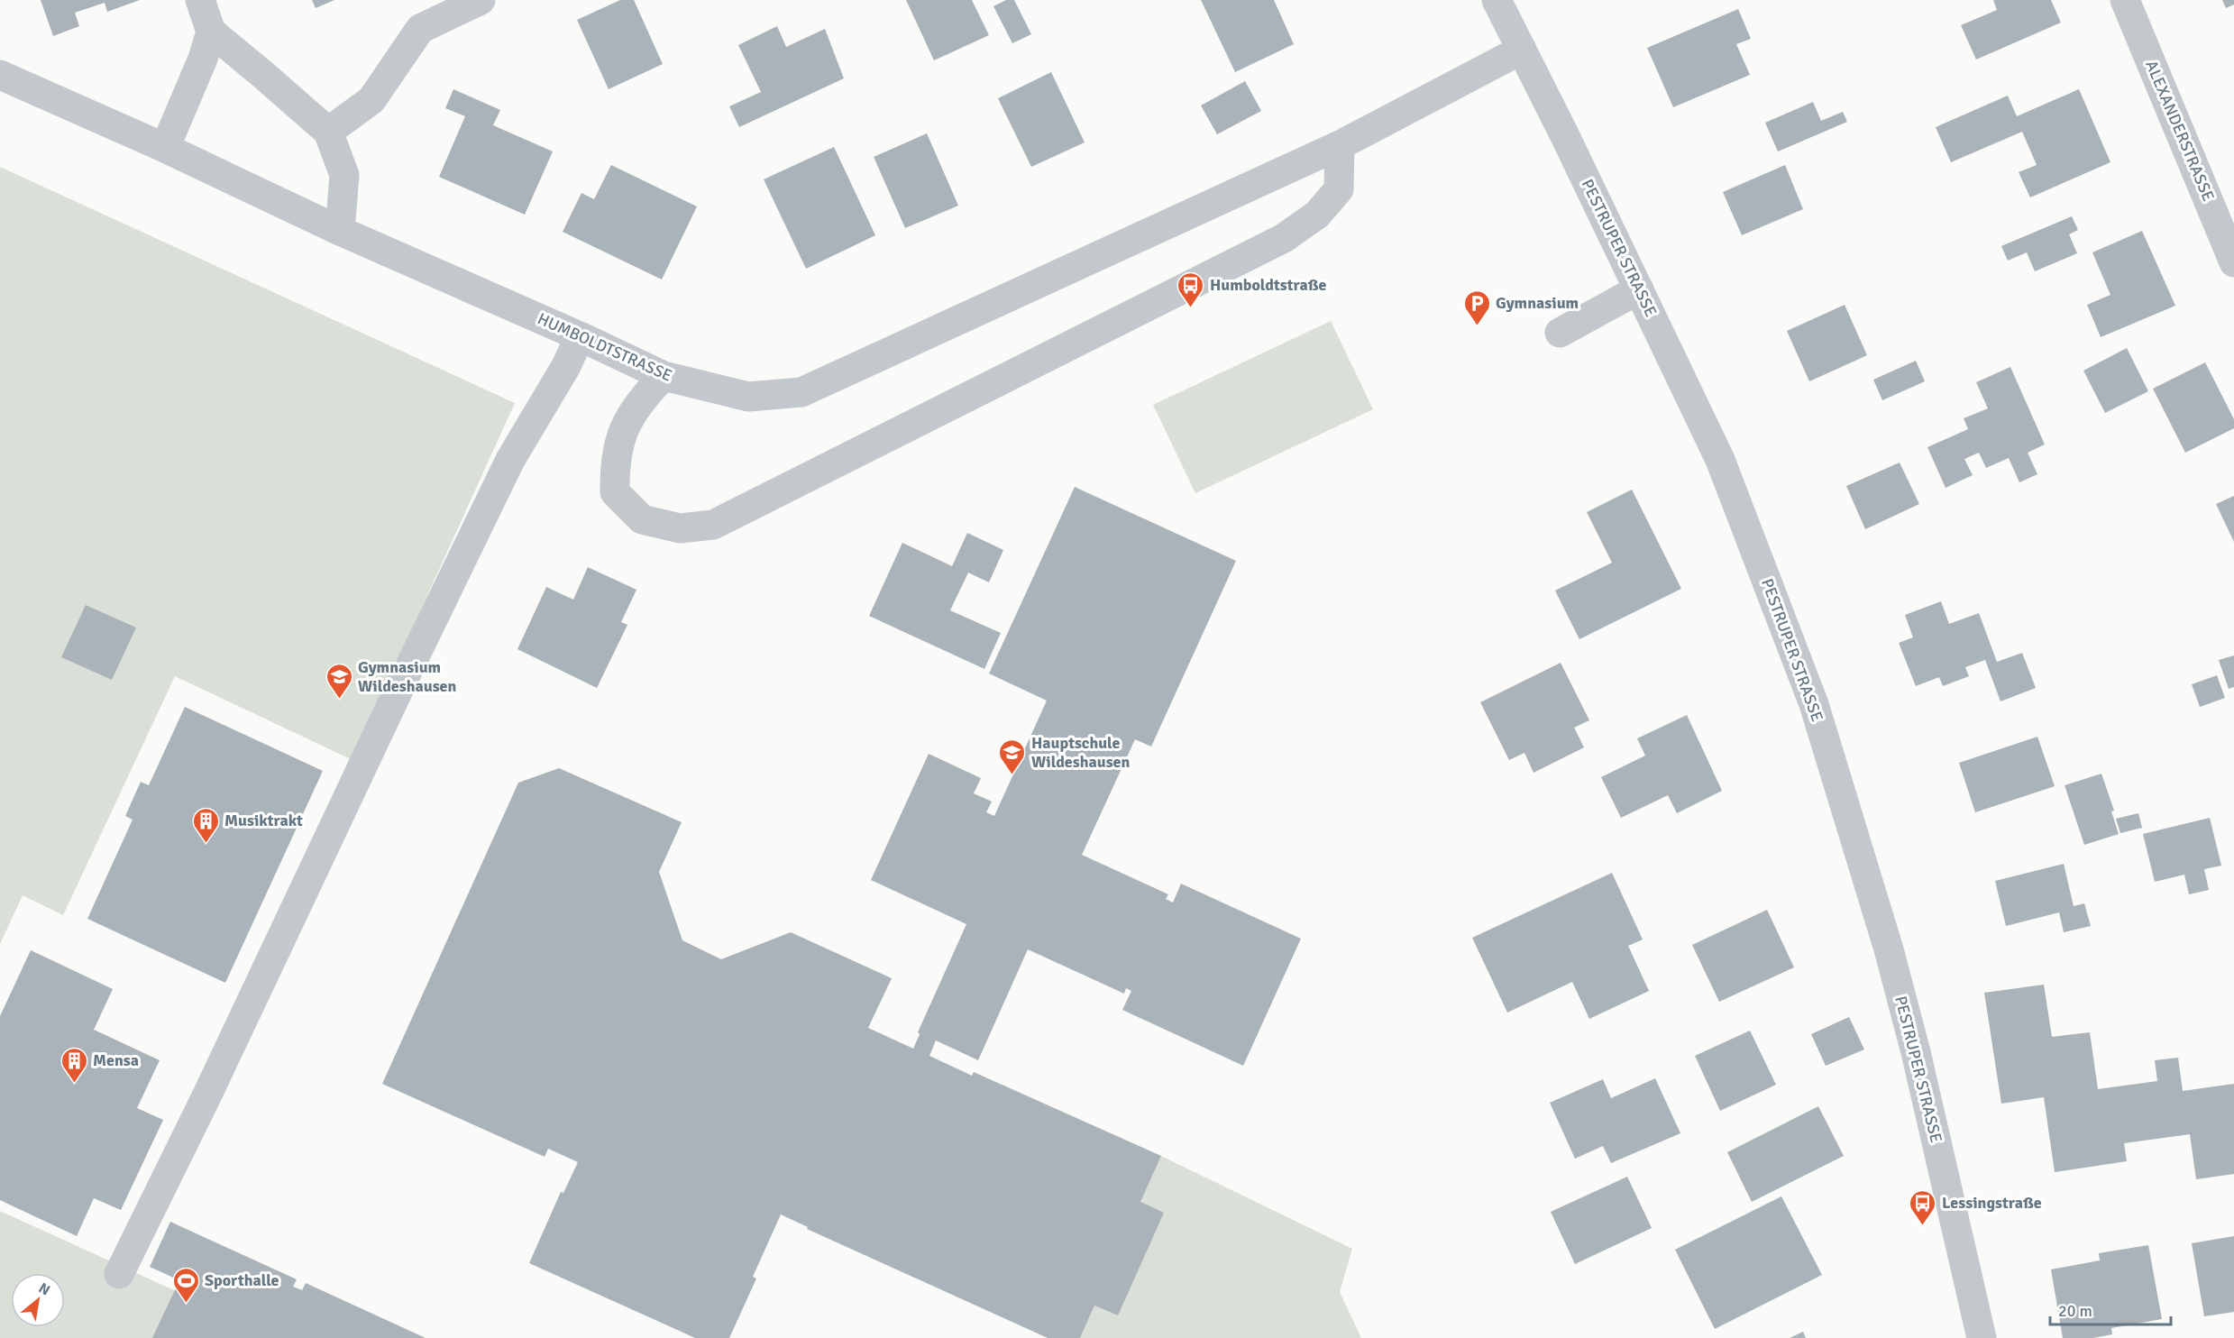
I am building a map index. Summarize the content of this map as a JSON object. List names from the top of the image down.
{
  "streets": {
    "street": ["ALEXANDERSTRASSE", "PESTRUPER STRASSE", "HUMBOLDTSTRASSE"]
  },
  "crossings": [
    ["PESTRUPER STRASSE", "HUMBOLDTSTRASSE"]
  ],
  "places": {
    "bus stop": ["Humboldtstraße", "Lessingstraße"],
    "parking": ["Gymnasium"],
    "school or university": ["Gymnasium Wildeshausen", "Hauptschule Wildeshausen"],
    "building": ["Musiktrakt", "Mensa"],
    "sports": ["Sporthalle"]
  },
  "scale_bar": "20 m",
  "north": "top right"
}
